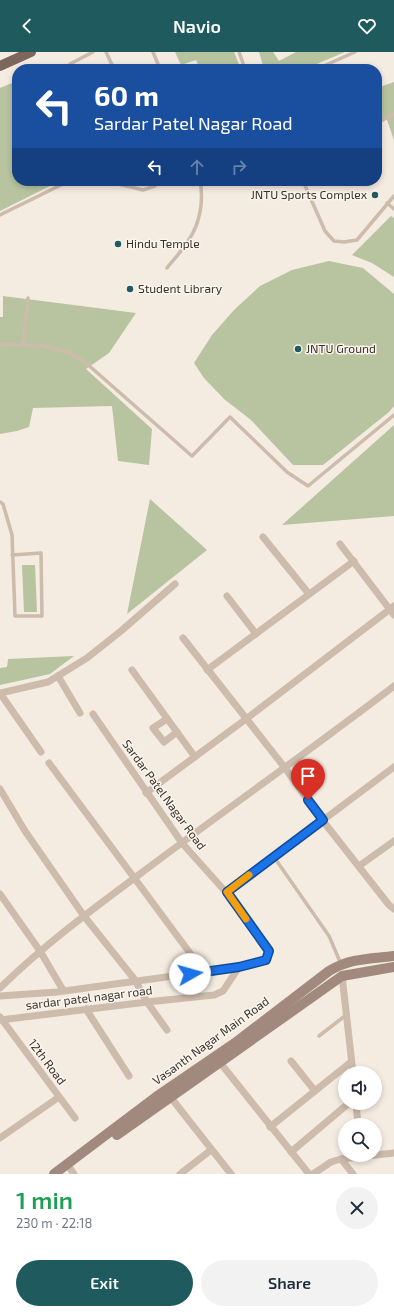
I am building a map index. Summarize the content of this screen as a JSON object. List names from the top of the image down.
{
  "streets": {
    "street": [
      "Sardar Patel Nagar Road",
      "sardar patel nagar road",
      "Vasanth Nagar Main Road",
      "12th Road"
    ]
  },
  "crossings": [
    ["Sardar Patel Nagar Road", "sardar patel nagar road"],
    ["sardar patel nagar road", "12th Road"]
  ],
  "places": [
    "JNTU Sports Complex",
    "Hindu Temple",
    "Student Library",
    "JNTU Ground"
  ],
  "page": {
    "header": "Navio",
    "turn": ["60 m", "Sardar Patel Nagar Road"],
    "heading": ["1 min", "230 m · 22:18"],
    "buttons": ["Exit", "Share"]
  }
}
